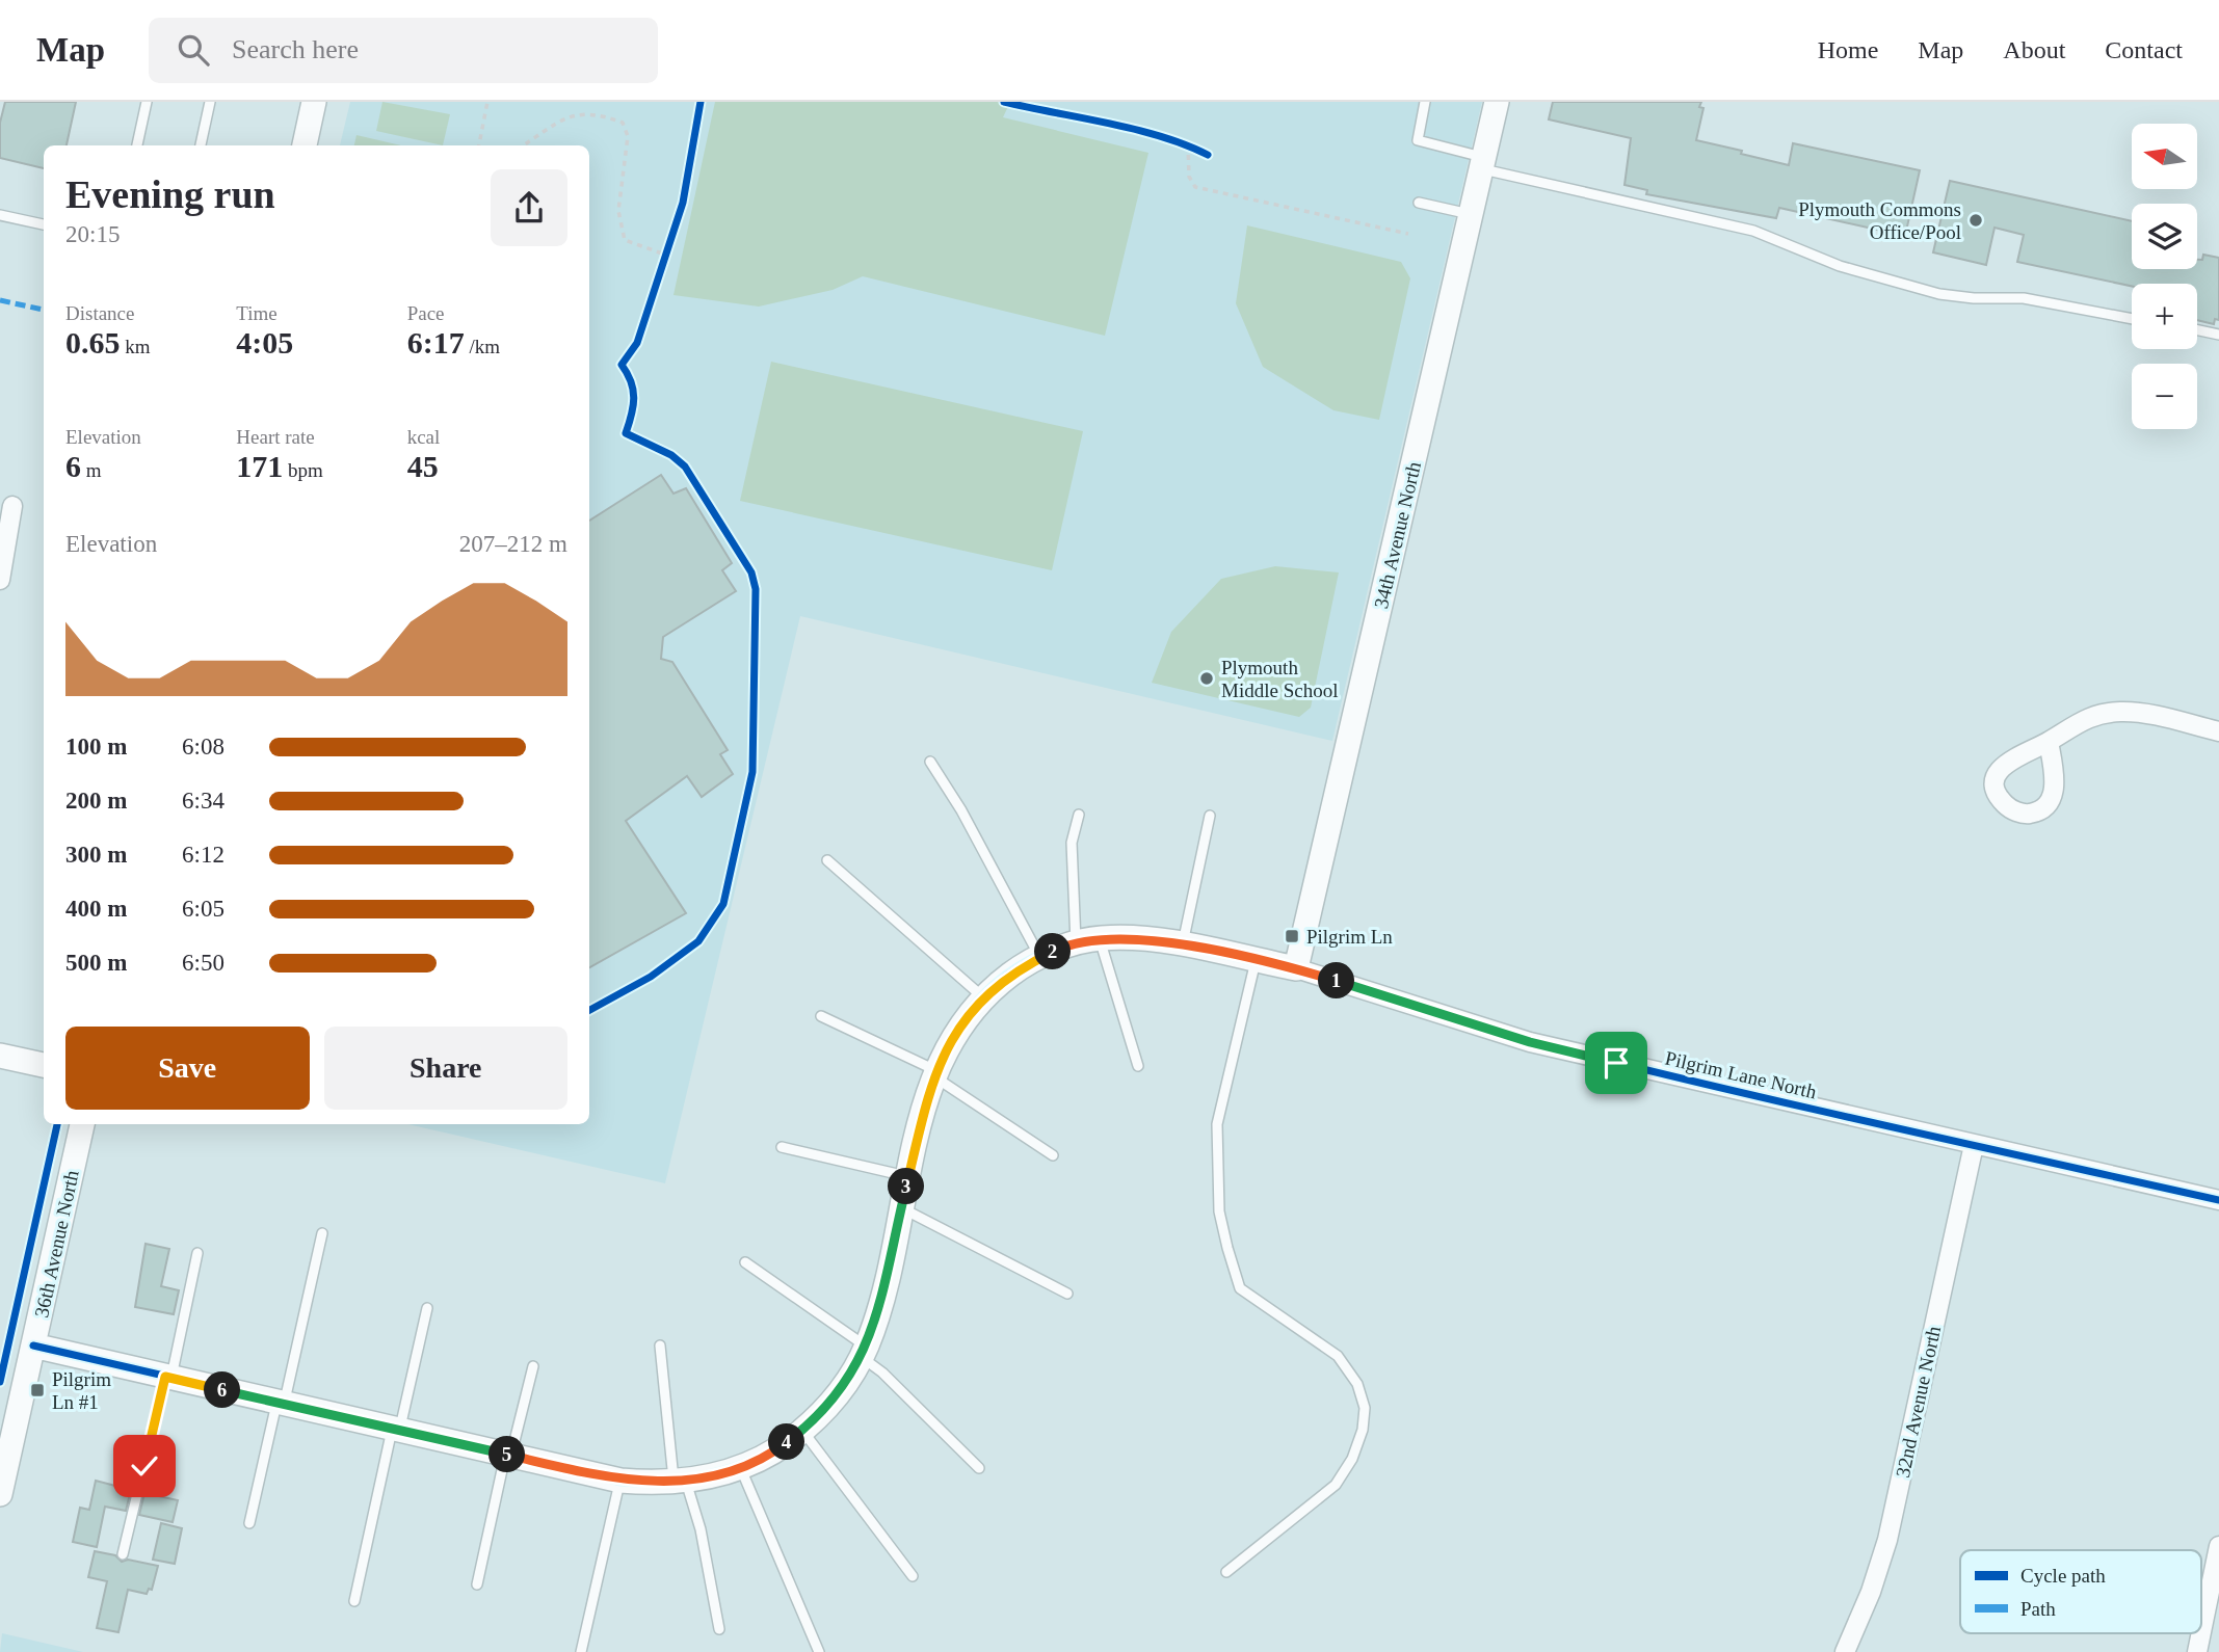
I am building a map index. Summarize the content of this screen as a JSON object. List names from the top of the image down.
{
  "streets": {
    "street": [
      "34th Avenue North",
      "Pilgrim Lane North",
      "36th Avenue North",
      "32nd Avenue North"
    ]
  },
  "crossings": [
    ["34th Avenue North", "Pilgrim Lane North"],
    ["Pilgrim Lane North", "36th Avenue North"],
    ["Pilgrim Lane North", "32nd Avenue North"]
  ],
  "places": {
    "other": ["Plymouth Commons Office/Pool", "Plymouth Middle School"],
    "transit": ["Pilgrim Ln", "Pilgrim Ln #1"]
  },
  "legend": ["Cycle path", "Path"],
  "north": "left",
  "page": {
    "header": "Map",
    "search": "Search here",
    "nav": [
      "Home",
      "Map",
      "About",
      "Contact"
    ],
    "map_buttons": ["+", "−"],
    "heading": ["Evening run", "20:15"],
    "stats": [
      ["Distance", "0.65 km"],
      ["Time", "4:05"],
      ["Pace", "6:17 /km"],
      ["Elevation", "6 m"],
      ["Heart rate", "171 bpm"],
      ["kcal", "45"]
    ],
    "chart": ["Elevation", "207–212 m"],
    "list": [
      {
        "name": "100 m",
        "note": "6:08"
      },
      {
        "name": "200 m",
        "note": "6:34"
      },
      {
        "name": "300 m",
        "note": "6:12"
      },
      {
        "name": "400 m",
        "note": "6:05"
      },
      {
        "name": "500 m",
        "note": "6:50"
      }
    ],
    "pins": [
      "2",
      "1",
      "3",
      "6",
      "4",
      "5"
    ],
    "buttons": ["Save", "Share"]
  }
}
